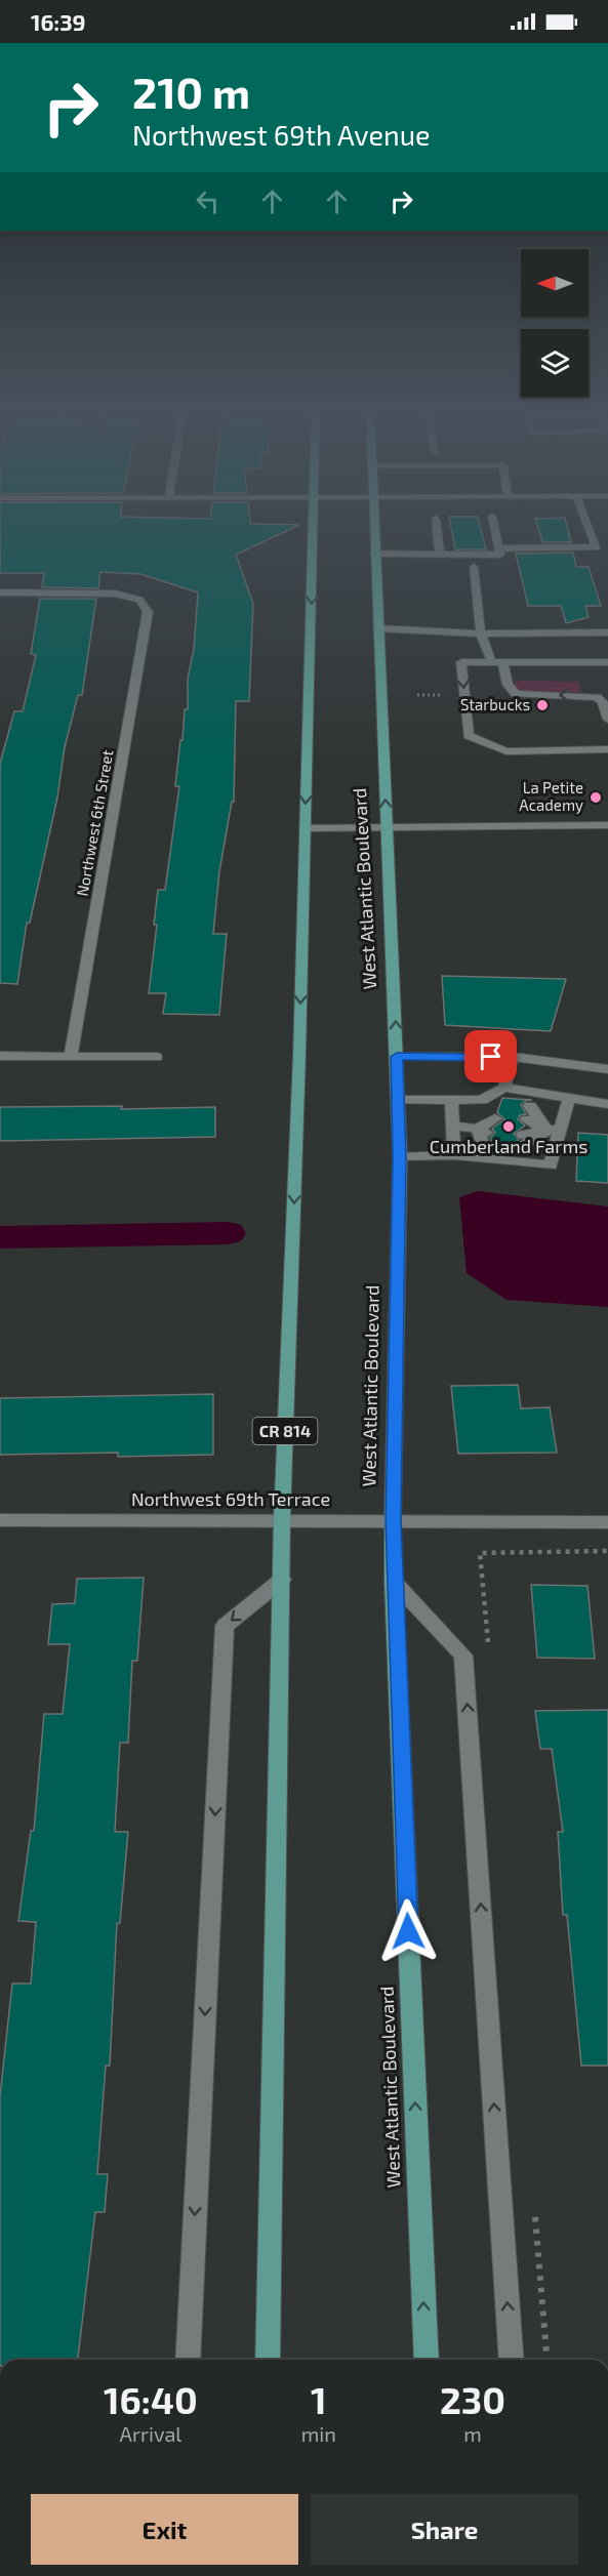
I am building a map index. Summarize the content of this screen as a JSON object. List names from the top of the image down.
{
  "streets": {
    "main road": ["West Atlantic Boulevard", "CR 814"],
    "street": ["Northwest 6th Street", "Northwest 69th Terrace"]
  },
  "crossings": [
    ["West Atlantic Boulevard", "Northwest 69th Terrace"],
    ["CR 814", "Northwest 69th Terrace"]
  ],
  "places": ["Starbucks", "La Petite Academy", "Cumberland Farms"],
  "north": "left",
  "page": {
    "status": "16:39",
    "turn": ["210 m", "Northwest 69th Avenue"],
    "eta": [
      "16:40",
      "Arrival",
      "1",
      "min",
      "230",
      "m"
    ],
    "buttons": ["Exit", "Share"]
  }
}
